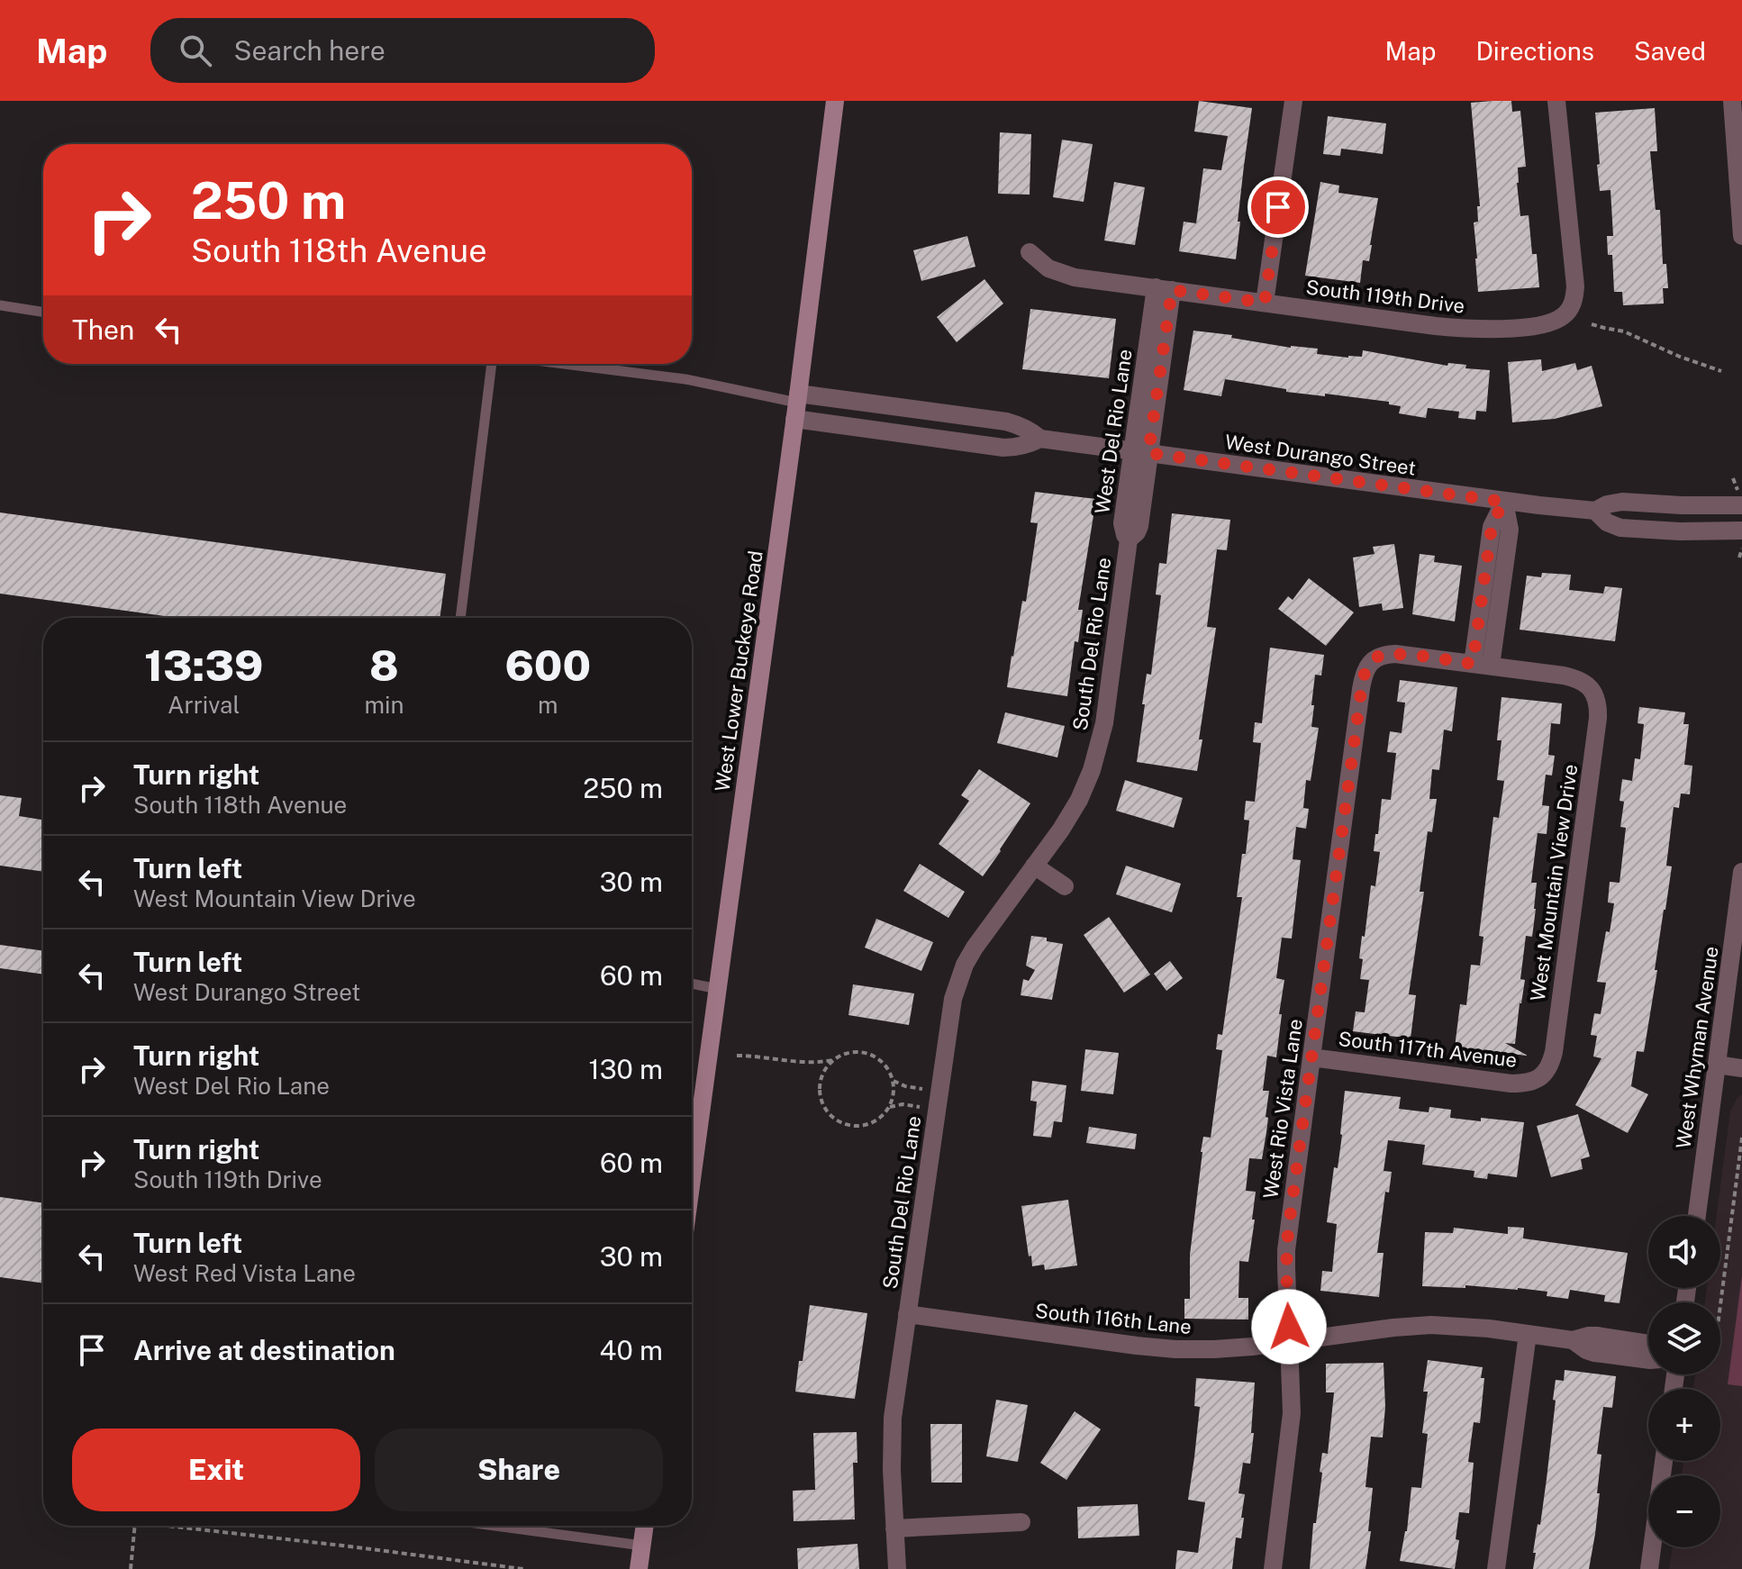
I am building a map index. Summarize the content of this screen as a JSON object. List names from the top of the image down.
{
  "streets": {
    "main road": ["West Lower Buckeye Road"],
    "street": [
      "South 119th Drive",
      "West Del Rio Lane",
      "West Durango Street",
      "South Del Rio Lane",
      "West Mountain View Drive",
      "West Whyman Avenue",
      "South 117th Avenue",
      "West Rio Vista Lane",
      "South 116th Lane"
    ]
  },
  "crossings": [
    ["South 119th Drive", "West Del Rio Lane"],
    ["West Del Rio Lane", "West Durango Street"],
    ["West Del Rio Lane", "South Del Rio Lane"],
    ["West Durango Street", "West Lower Buckeye Road"],
    ["South Del Rio Lane", "South 116th Lane"],
    ["West Mountain View Drive", "South 117th Avenue"],
    ["West Mountain View Drive", "West Rio Vista Lane"],
    ["South 117th Avenue", "West Rio Vista Lane"],
    ["West Rio Vista Lane", "South 116th Lane"]
  ],
  "page": {
    "header": "Map",
    "search": "Search here",
    "nav": ["Map", "Directions", "Saved"],
    "turn": ["250 m", "South 118th Avenue"],
    "then": "Then",
    "eta": [
      "13:39",
      "Arrival",
      "8",
      "min",
      "600",
      "m"
    ],
    "list": [
      {
        "name": "Turn right",
        "note": "South 118th Avenue",
        "value": "250 m"
      },
      {
        "name": "Turn left",
        "note": "West Mountain View Drive",
        "value": "30 m"
      },
      {
        "name": "Turn left",
        "note": "West Durango Street",
        "value": "60 m"
      },
      {
        "name": "Turn right",
        "note": "West Del Rio Lane",
        "value": "130 m"
      },
      {
        "name": "Turn right",
        "note": "South 119th Drive",
        "value": "60 m"
      },
      {
        "name": "Turn left",
        "note": "West Red Vista Lane",
        "value": "30 m"
      },
      {
        "name": "Arrive at destination",
        "value": "40 m"
      }
    ],
    "map_buttons": ["+", "−"],
    "buttons": ["Exit", "Share"]
  }
}
